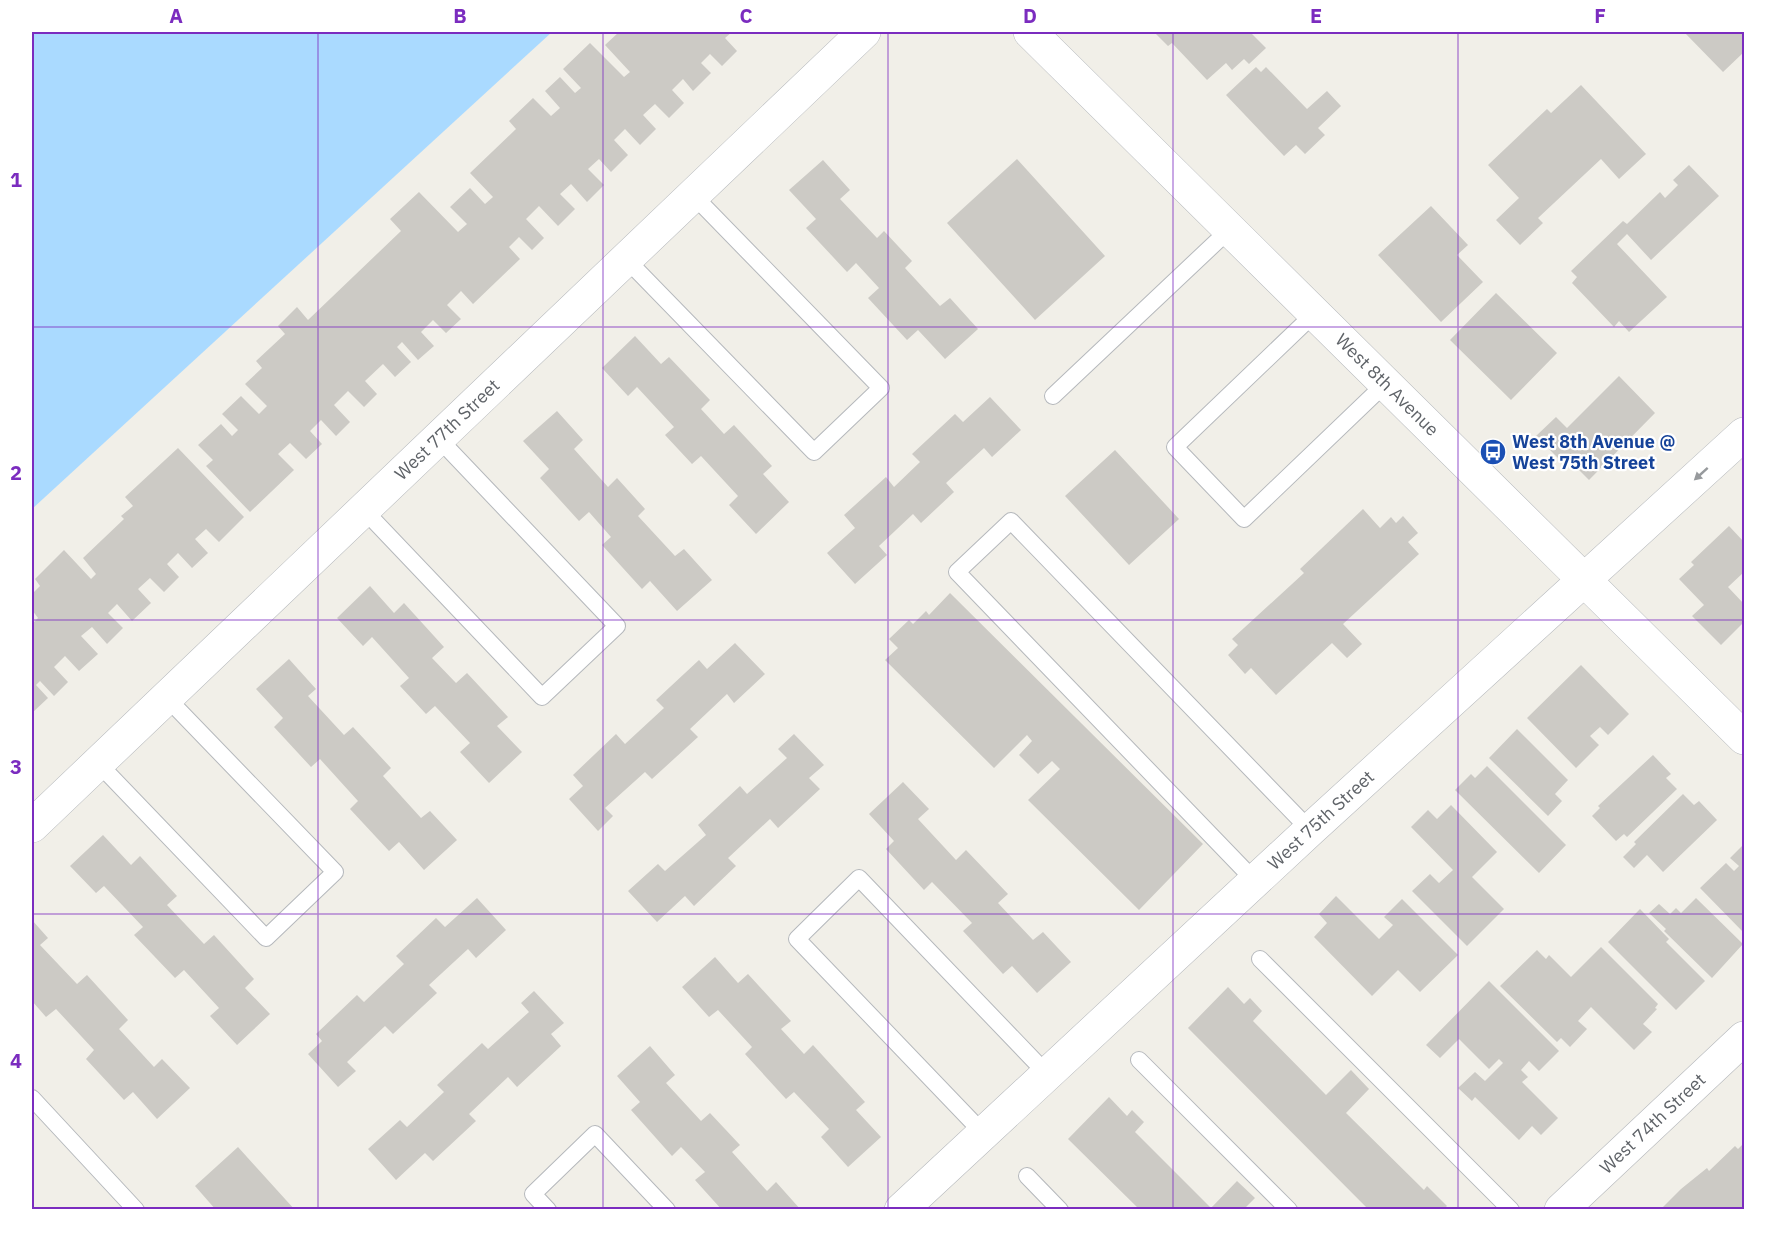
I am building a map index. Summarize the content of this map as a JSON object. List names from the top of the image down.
{
  "streets": {
    "street": [
      "West 8th Avenue",
      "West 77th Street",
      "West 75th Street",
      "West 74th Street"
    ]
  },
  "crossings": [
    ["West 8th Avenue", "West 75th Street"]
  ],
  "places": {
    "bus stop": ["West 8th Avenue @ West 75th Street"]
  },
  "grid": {
    "columns": [
      "A",
      "B",
      "C",
      "D",
      "E",
      "F"
    ],
    "rows": [
      "1",
      "2",
      "3",
      "4"
    ]
  }
}
